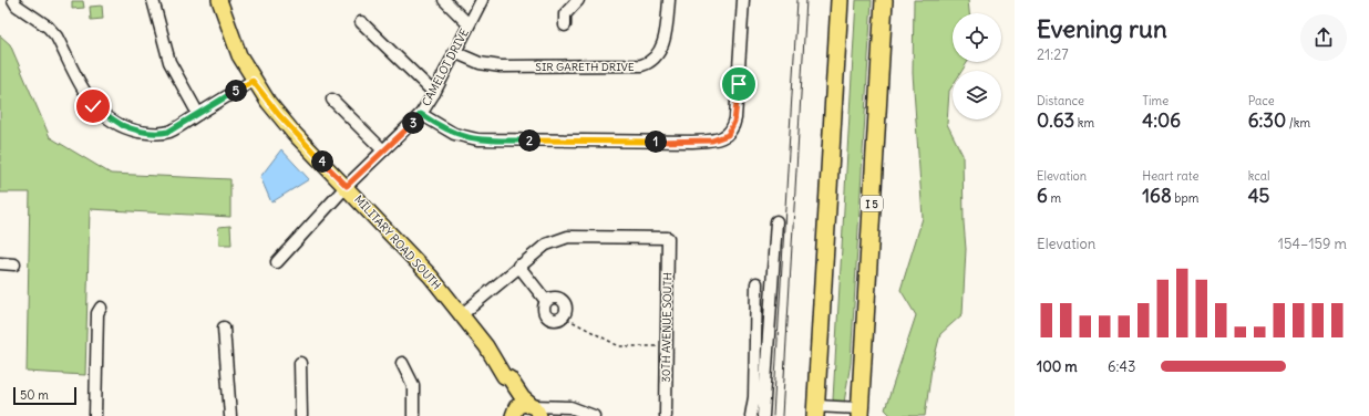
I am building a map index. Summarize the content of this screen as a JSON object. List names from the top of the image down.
{
  "streets": {
    "highway": ["I 5"],
    "main road": ["MILITARY ROAD SOUTH"],
    "street": ["SIR GARETH DRIVE", "CAMELOT DRIVE", "30TH AVENUE SOUTH"]
  },
  "crossings": [
    ["SIR GARETH DRIVE", "CAMELOT DRIVE"],
    ["CAMELOT DRIVE", "MILITARY ROAD SOUTH"]
  ],
  "scale_bar": "50 m",
  "page": {
    "heading": ["Evening run", "21:27"],
    "stats": [
      ["Distance", "0.63 km"],
      ["Time", "4:06"],
      ["Pace", "6:30 /km"],
      ["Elevation", "6 m"],
      ["Heart rate", "168 bpm"],
      ["kcal", "45"]
    ],
    "pins": [
      "5",
      "3",
      "2",
      "1",
      "4"
    ],
    "chart": ["Elevation", "154–159 m"],
    "list": [
      {
        "name": "100 m",
        "note": "6:43"
      }
    ],
    "scale": "50 m"
  }
}
